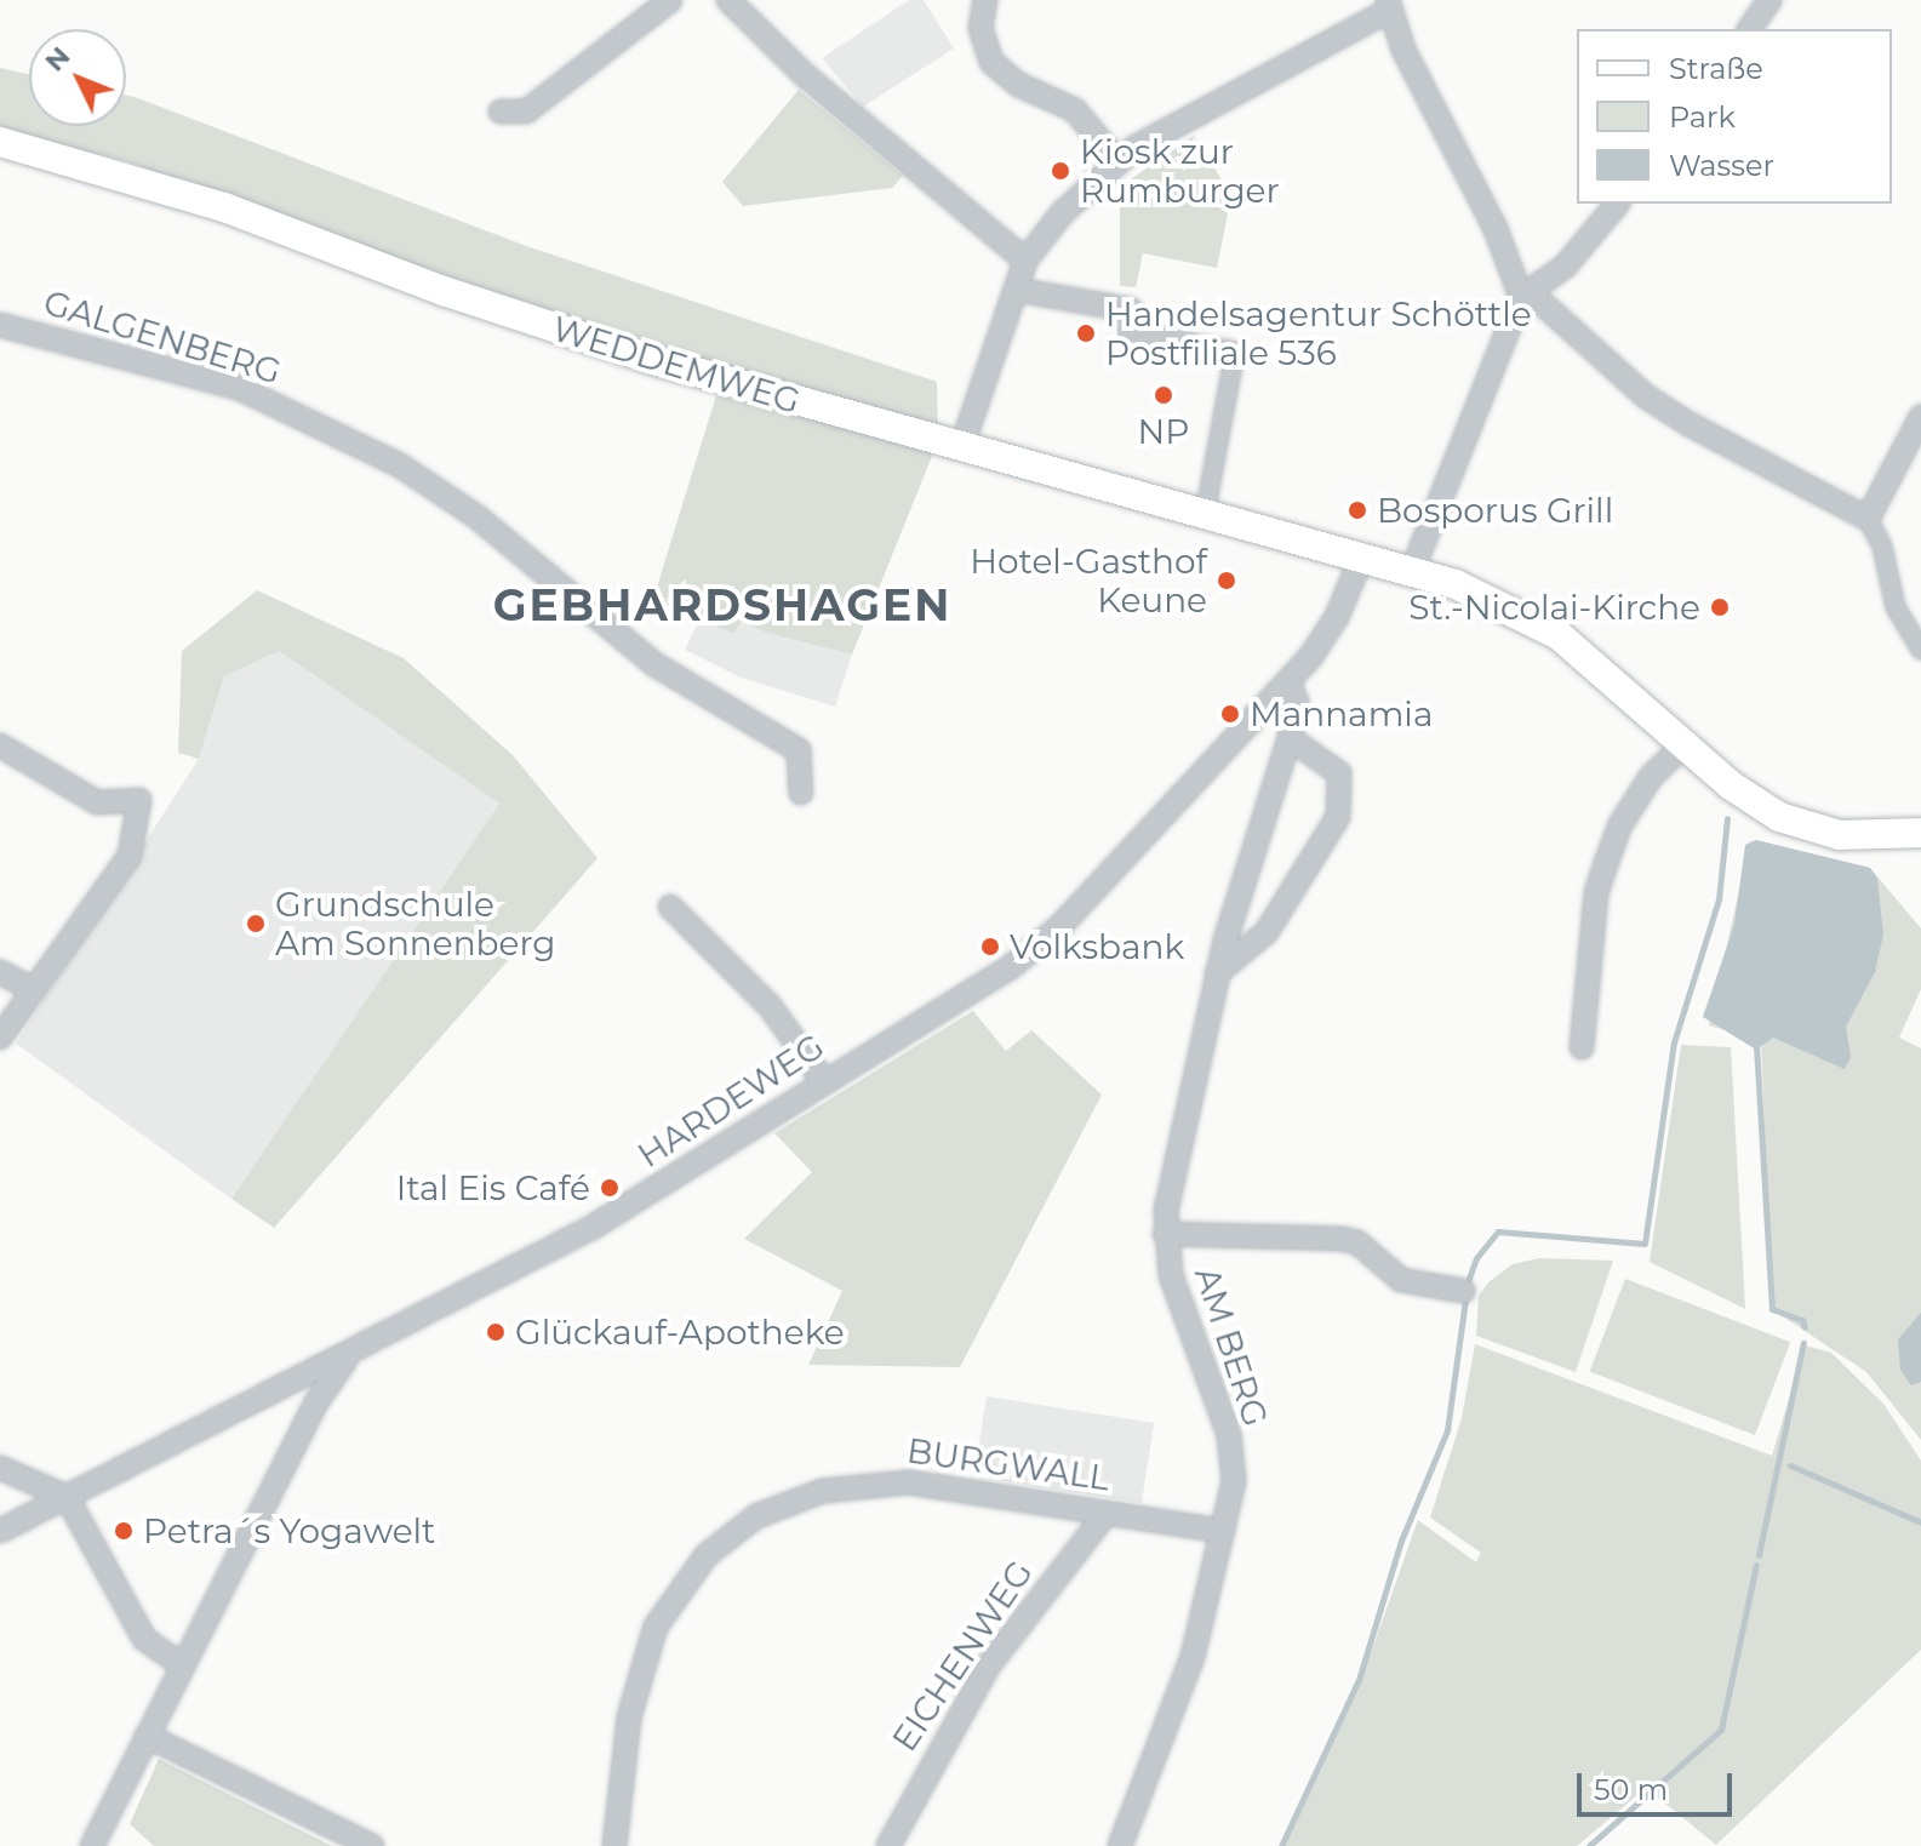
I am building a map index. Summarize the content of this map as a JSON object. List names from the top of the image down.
{
  "streets": {
    "main road": ["WEDDEMWEG"],
    "street": [
      "GALGENBERG",
      "HARDEWEG",
      "AM BERG",
      "BURGWALL",
      "EICHENWEG"
    ]
  },
  "crossings": [
    ["WEDDEMWEG", "HARDEWEG"],
    ["HARDEWEG", "AM BERG"],
    ["AM BERG", "BURGWALL"],
    ["BURGWALL", "EICHENWEG"]
  ],
  "districts": ["GEBHARDSHAGEN"],
  "places": [
    "Kiosk zur Rumburger",
    "Handelsagentur Schöttle Postfiliale 536",
    "NP",
    "Bosporus Grill",
    "Hotel-Gasthof Keune",
    "St.-Nicolai-Kirche",
    "Mannamia",
    "Grundschule Am Sonnenberg",
    "Volksbank",
    "Ital Eis Café",
    "Glückauf-Apotheke",
    "Petra´s Yogawelt"
  ],
  "legend": ["Straße", "Park", "Wasser"],
  "scale_bar": "50 m",
  "north": "top left"
}
